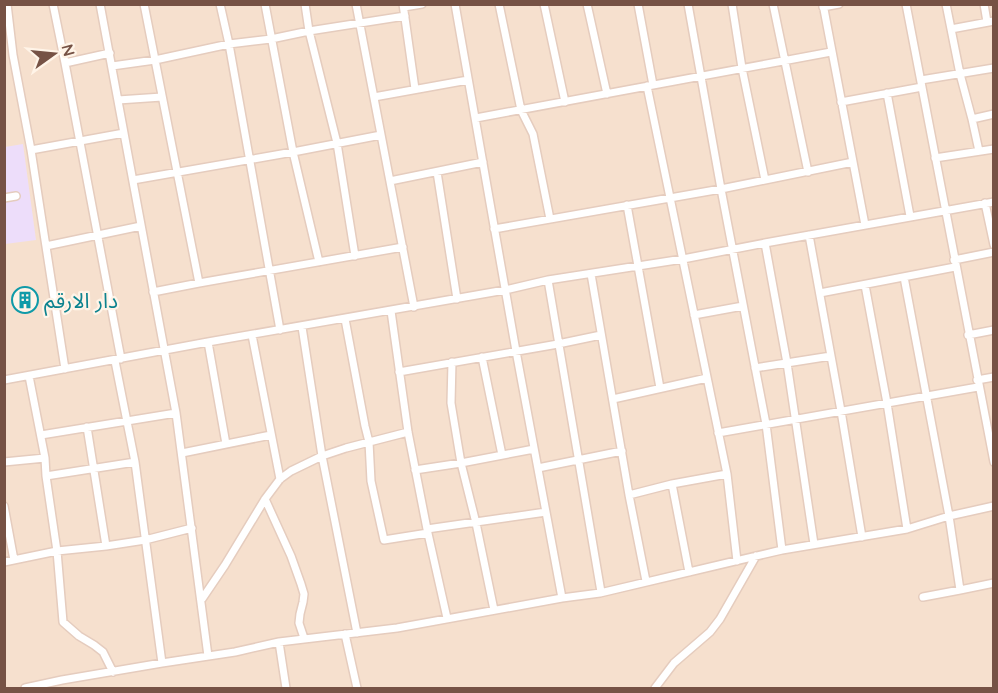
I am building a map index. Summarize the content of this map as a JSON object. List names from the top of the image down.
{
  "places": {
    "building": ["دار الارقم"]
  },
  "north": "right"
}
